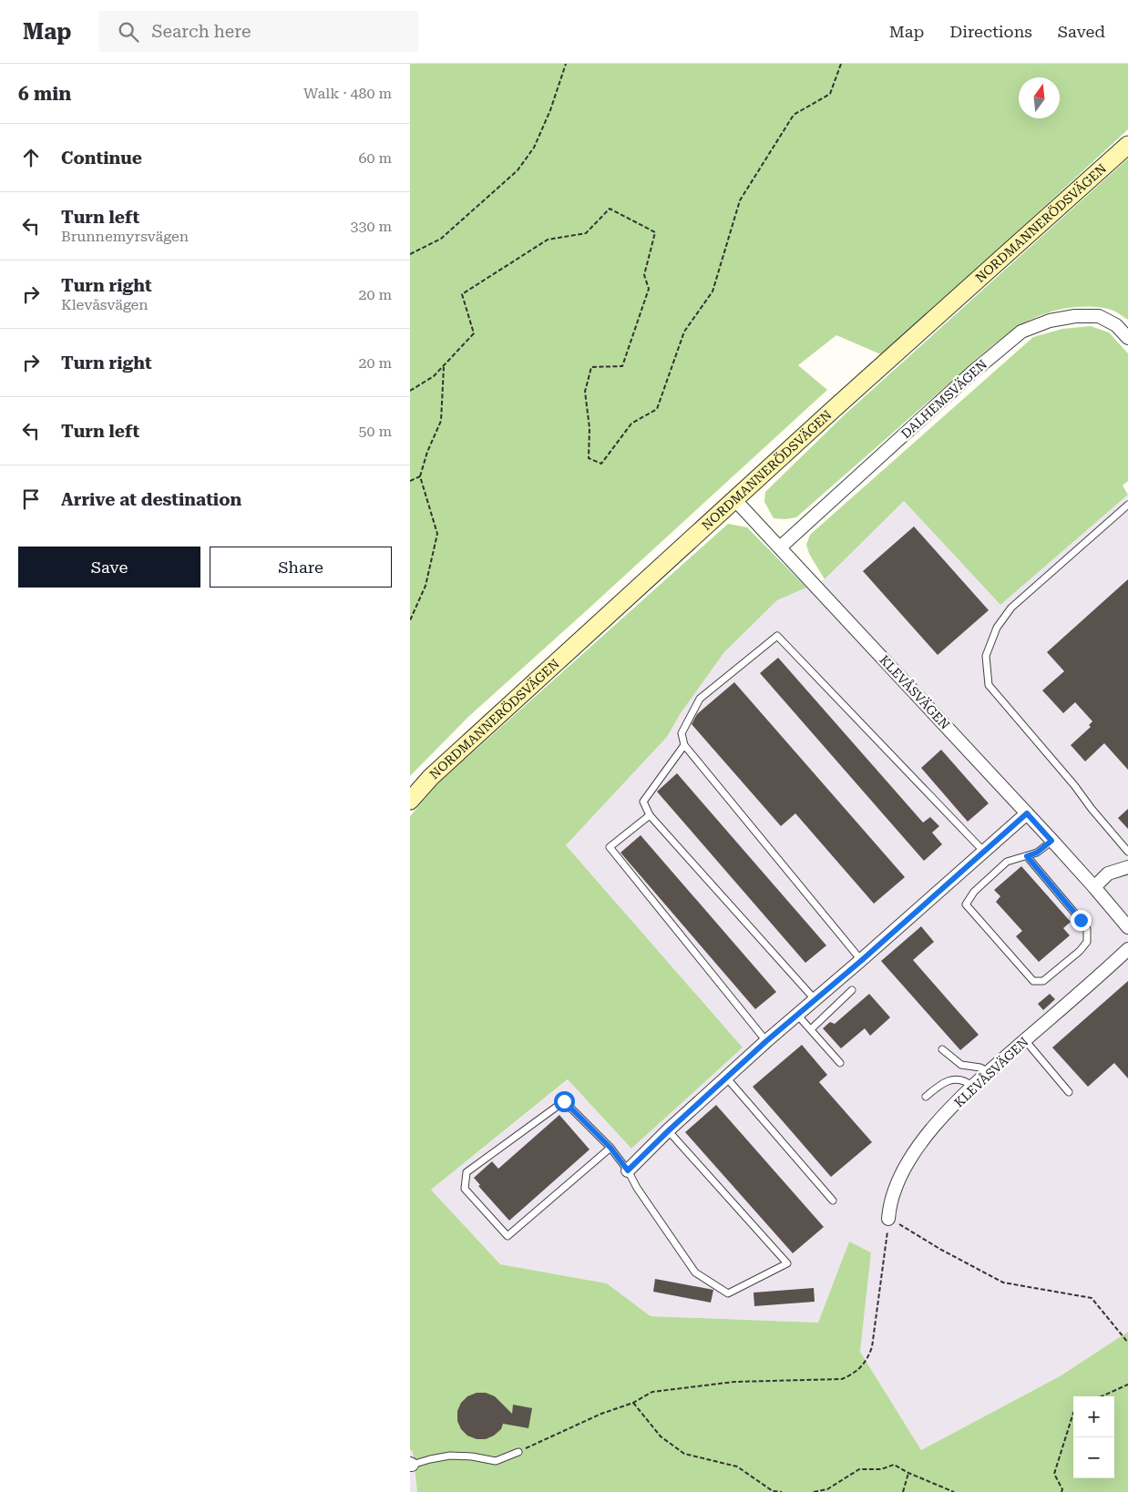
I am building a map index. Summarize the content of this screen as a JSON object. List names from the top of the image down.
{
  "streets": {
    "main road": ["NORDMANNERÖDSVÄGEN"],
    "street": ["DALHEMSVÄGEN", "KLEVÅSVÄGEN"]
  },
  "crossings": [
    ["NORDMANNERÖDSVÄGEN", "KLEVÅSVÄGEN"],
    ["DALHEMSVÄGEN", "KLEVÅSVÄGEN"]
  ],
  "north": "top",
  "page": {
    "header": "Map",
    "search": "Search here",
    "nav": ["Map", "Directions", "Saved"],
    "heading": ["6 min", "Walk · 480 m"],
    "list": [
      ["Continue", "60 m"],
      ["Turn left", "Brunnemyrsvägen", "330 m"],
      ["Turn right", "Klevåsvägen", "20 m"],
      ["Turn right", "20 m"],
      ["Turn left", "50 m"],
      "Arrive at destination"
    ],
    "buttons": ["Save", "Share"],
    "map_buttons": ["+", "−"]
  }
}
